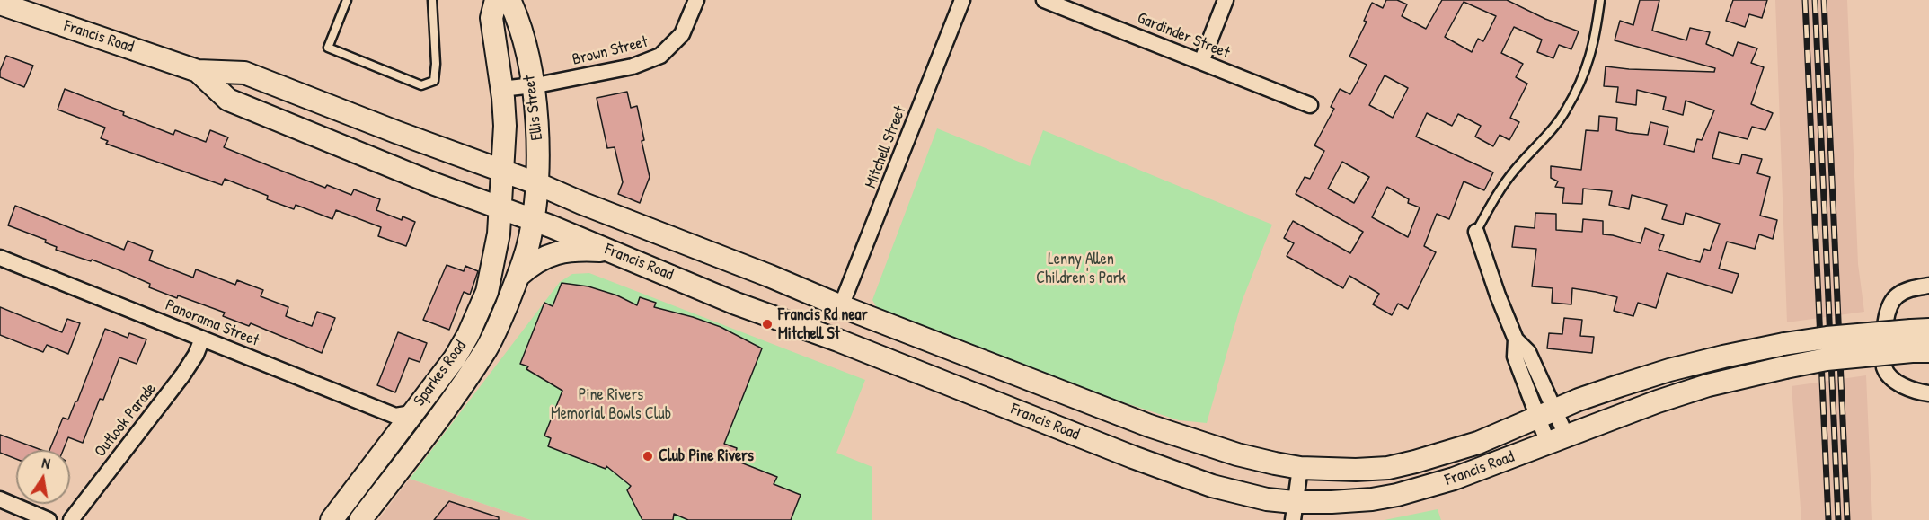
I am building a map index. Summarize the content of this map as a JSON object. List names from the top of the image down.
{
  "streets": {
    "main road": ["Francis Road", "Ellis Street", "Sparkes Road"],
    "street": [
      "Gardinder Street",
      "Brown Street",
      "Mitchell Street",
      "Panorama Street",
      "Outlook Parade"
    ]
  },
  "crossings": [
    ["Francis Road", "Ellis Street"],
    ["Francis Road", "Mitchell Street"],
    ["Francis Road", "Sparkes Road"],
    ["Brown Street", "Ellis Street"],
    ["Ellis Street", "Sparkes Road"],
    ["Panorama Street", "Sparkes Road"],
    ["Panorama Street", "Outlook Parade"]
  ],
  "parks": ["Lenny Allen Children's Park", "Pine Rivers Memorial Bowls Club"],
  "places": ["Francis Rd near Mitchell St", "Club Pine Rivers"],
  "north": "top"
}
